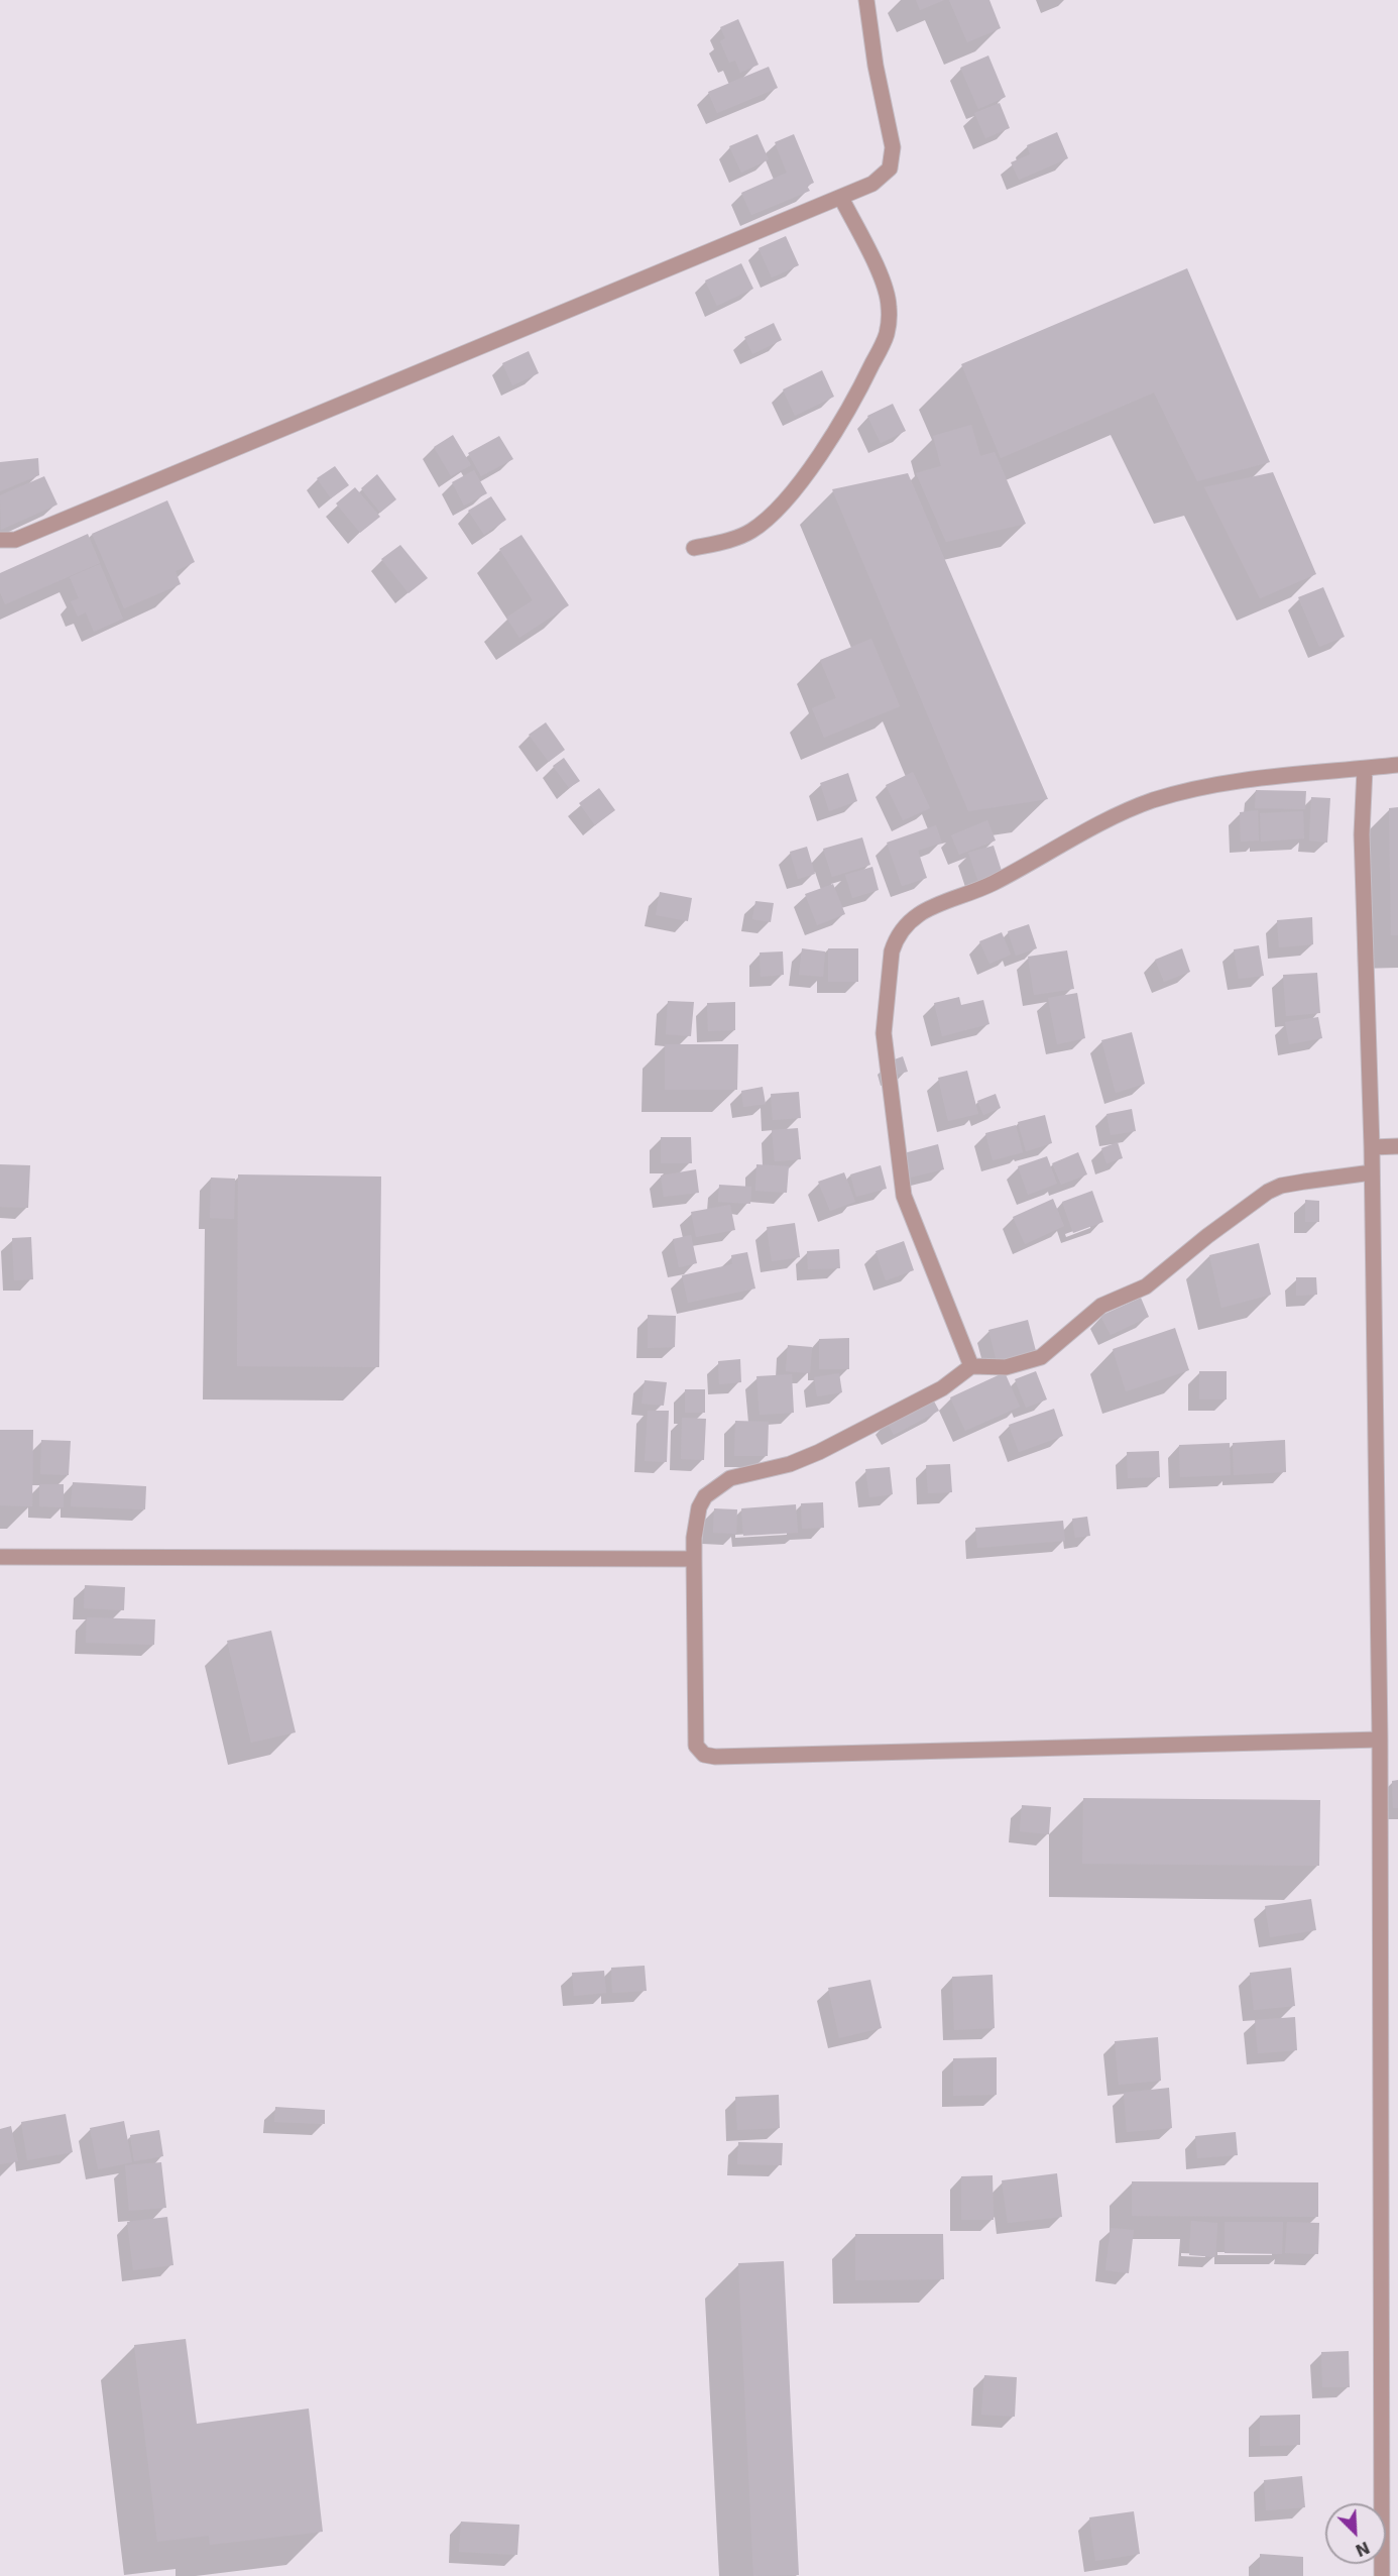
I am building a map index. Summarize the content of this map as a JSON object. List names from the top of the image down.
{
  "north": "bottom right"
}
